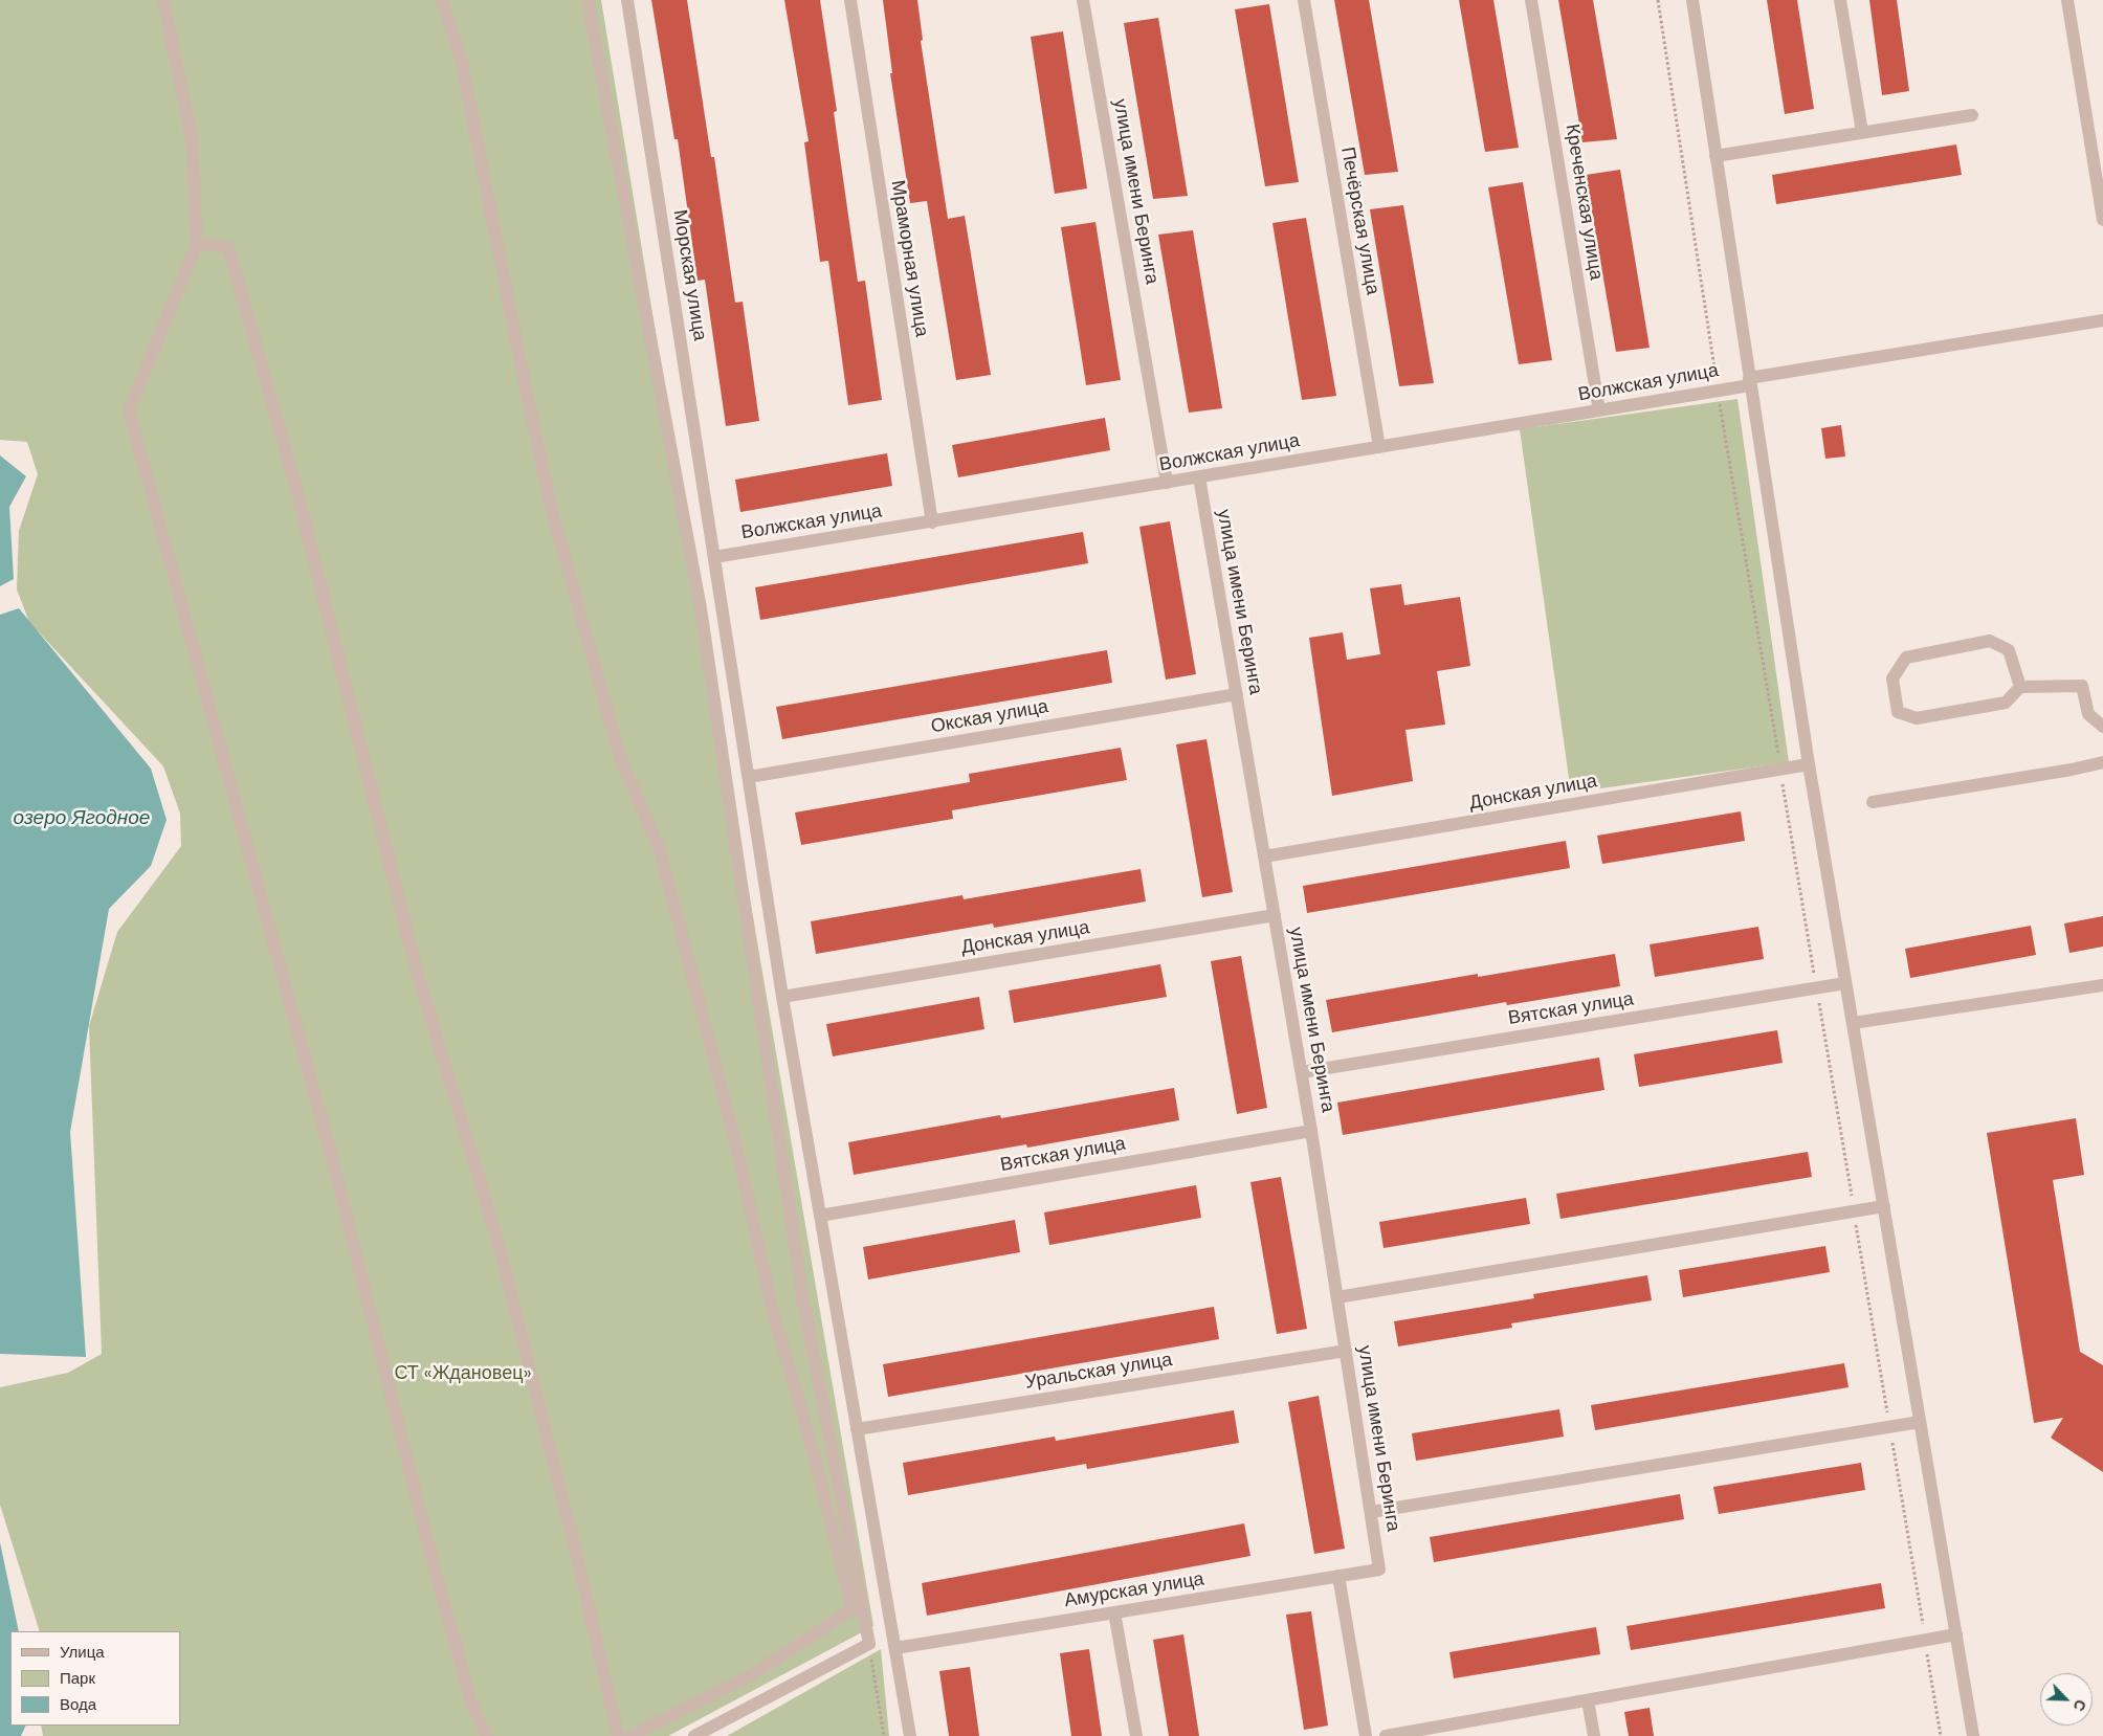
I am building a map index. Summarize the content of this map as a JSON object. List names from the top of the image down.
{
  "streets": {
    "street": [
      "улица имени Беринга",
      "Креченская улица",
      "Печёрская улица",
      "Мраморная улица",
      "Морская улица",
      "Волжская улица",
      "Окская улица",
      "Донская улица",
      "Вятская улица",
      "Уральская улица",
      "Амурская улица"
    ]
  },
  "crossings": [
    ["улица имени Беринга", "Волжская улица"],
    ["улица имени Беринга", "Окская улица"],
    ["улица имени Беринга", "Донская улица"],
    ["улица имени Беринга", "Вятская улица"],
    ["улица имени Беринга", "Уральская улица"],
    ["улица имени Беринга", "Амурская улица"],
    ["Креченская улица", "Волжская улица"],
    ["Печёрская улица", "Волжская улица"],
    ["Мраморная улица", "Волжская улица"],
    ["Морская улица", "Волжская улица"],
    ["Морская улица", "Окская улица"],
    ["Морская улица", "Донская улица"],
    ["Морская улица", "Вятская улица"],
    ["Морская улица", "Уральская улица"],
    ["Морская улица", "Амурская улица"]
  ],
  "water": ["озеро Ягодное"],
  "parks": ["СТ «Ждановец»"],
  "legend": ["Улица", "Парк", "Вода"],
  "north": "bottom right"
}
